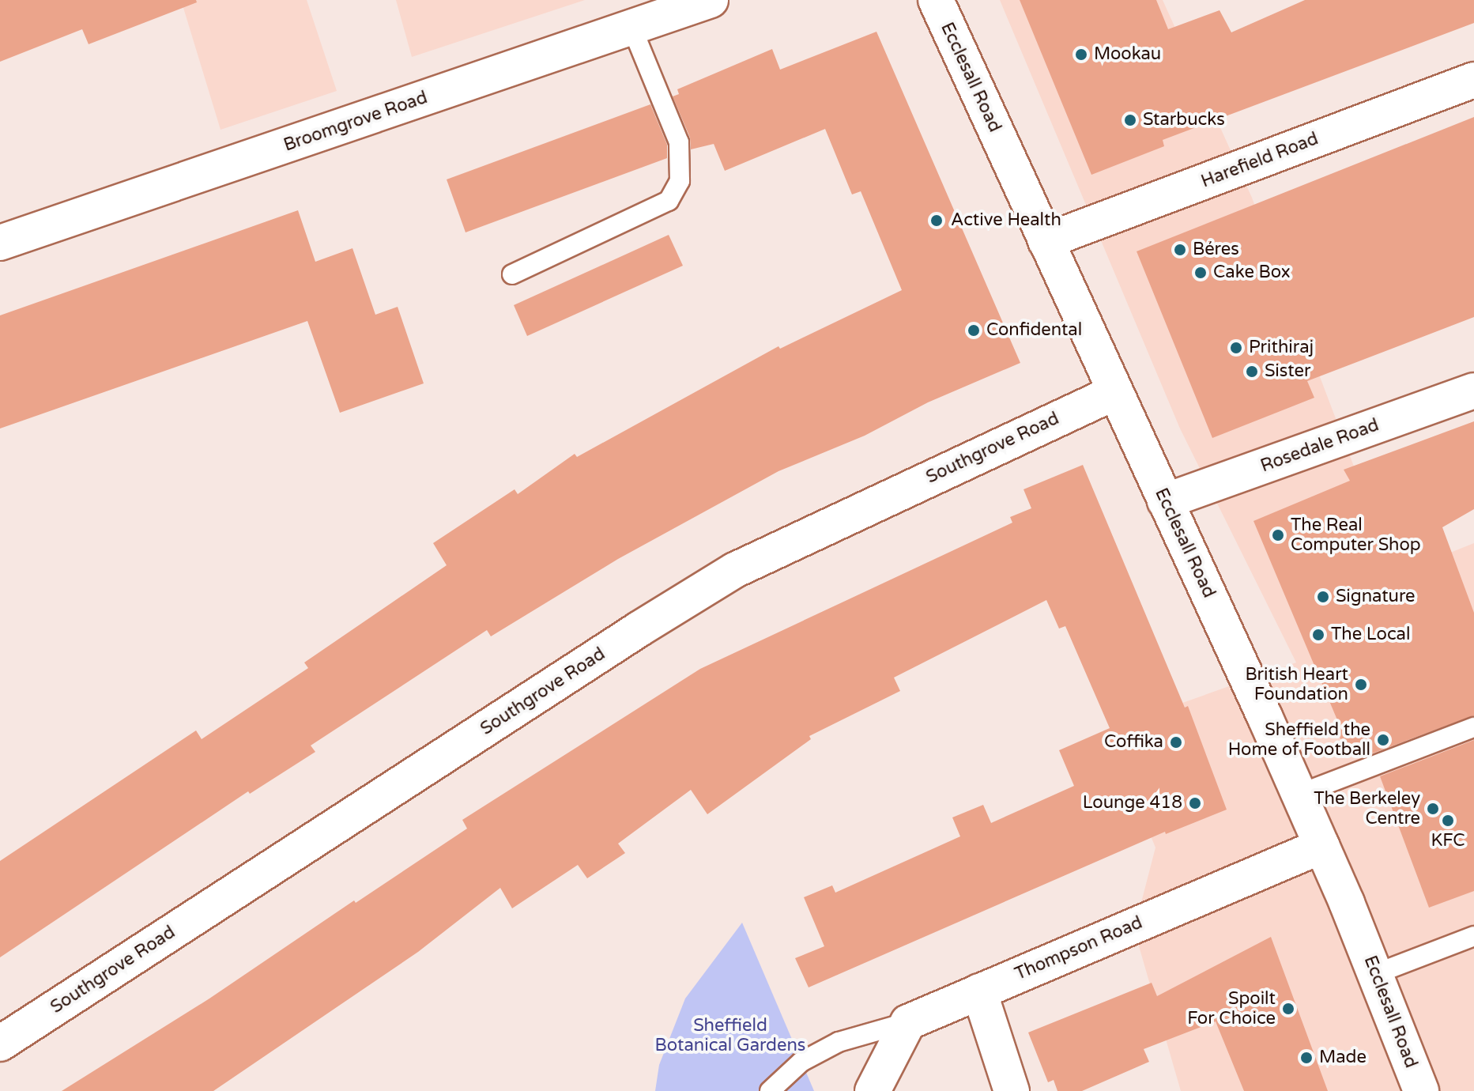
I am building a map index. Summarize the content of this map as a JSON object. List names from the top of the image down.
{
  "streets": {
    "street": [
      "Ecclesall Road",
      "Broomgrove Road",
      "Harefield Road",
      "Rosedale Road",
      "Southgrove Road",
      "Thompson Road"
    ]
  },
  "crossings": [
    ["Ecclesall Road", "Harefield Road"],
    ["Ecclesall Road", "Rosedale Road"],
    ["Ecclesall Road", "Southgrove Road"],
    ["Ecclesall Road", "Thompson Road"]
  ],
  "parks": ["Sheffield Botanical Gardens"],
  "places": [
    "Mookau",
    "Starbucks",
    "Active Health",
    "Béres",
    "Cake Box",
    "Confidental",
    "Prithiraj",
    "Sister",
    "The Real Computer Shop",
    "Signature",
    "The Local",
    "British Heart Foundation",
    "Sheffield the Home of Football",
    "Coffika",
    "Lounge 418",
    "The Berkeley Centre",
    "KFC",
    "Spoilt For Choice",
    "Made"
  ]
}
